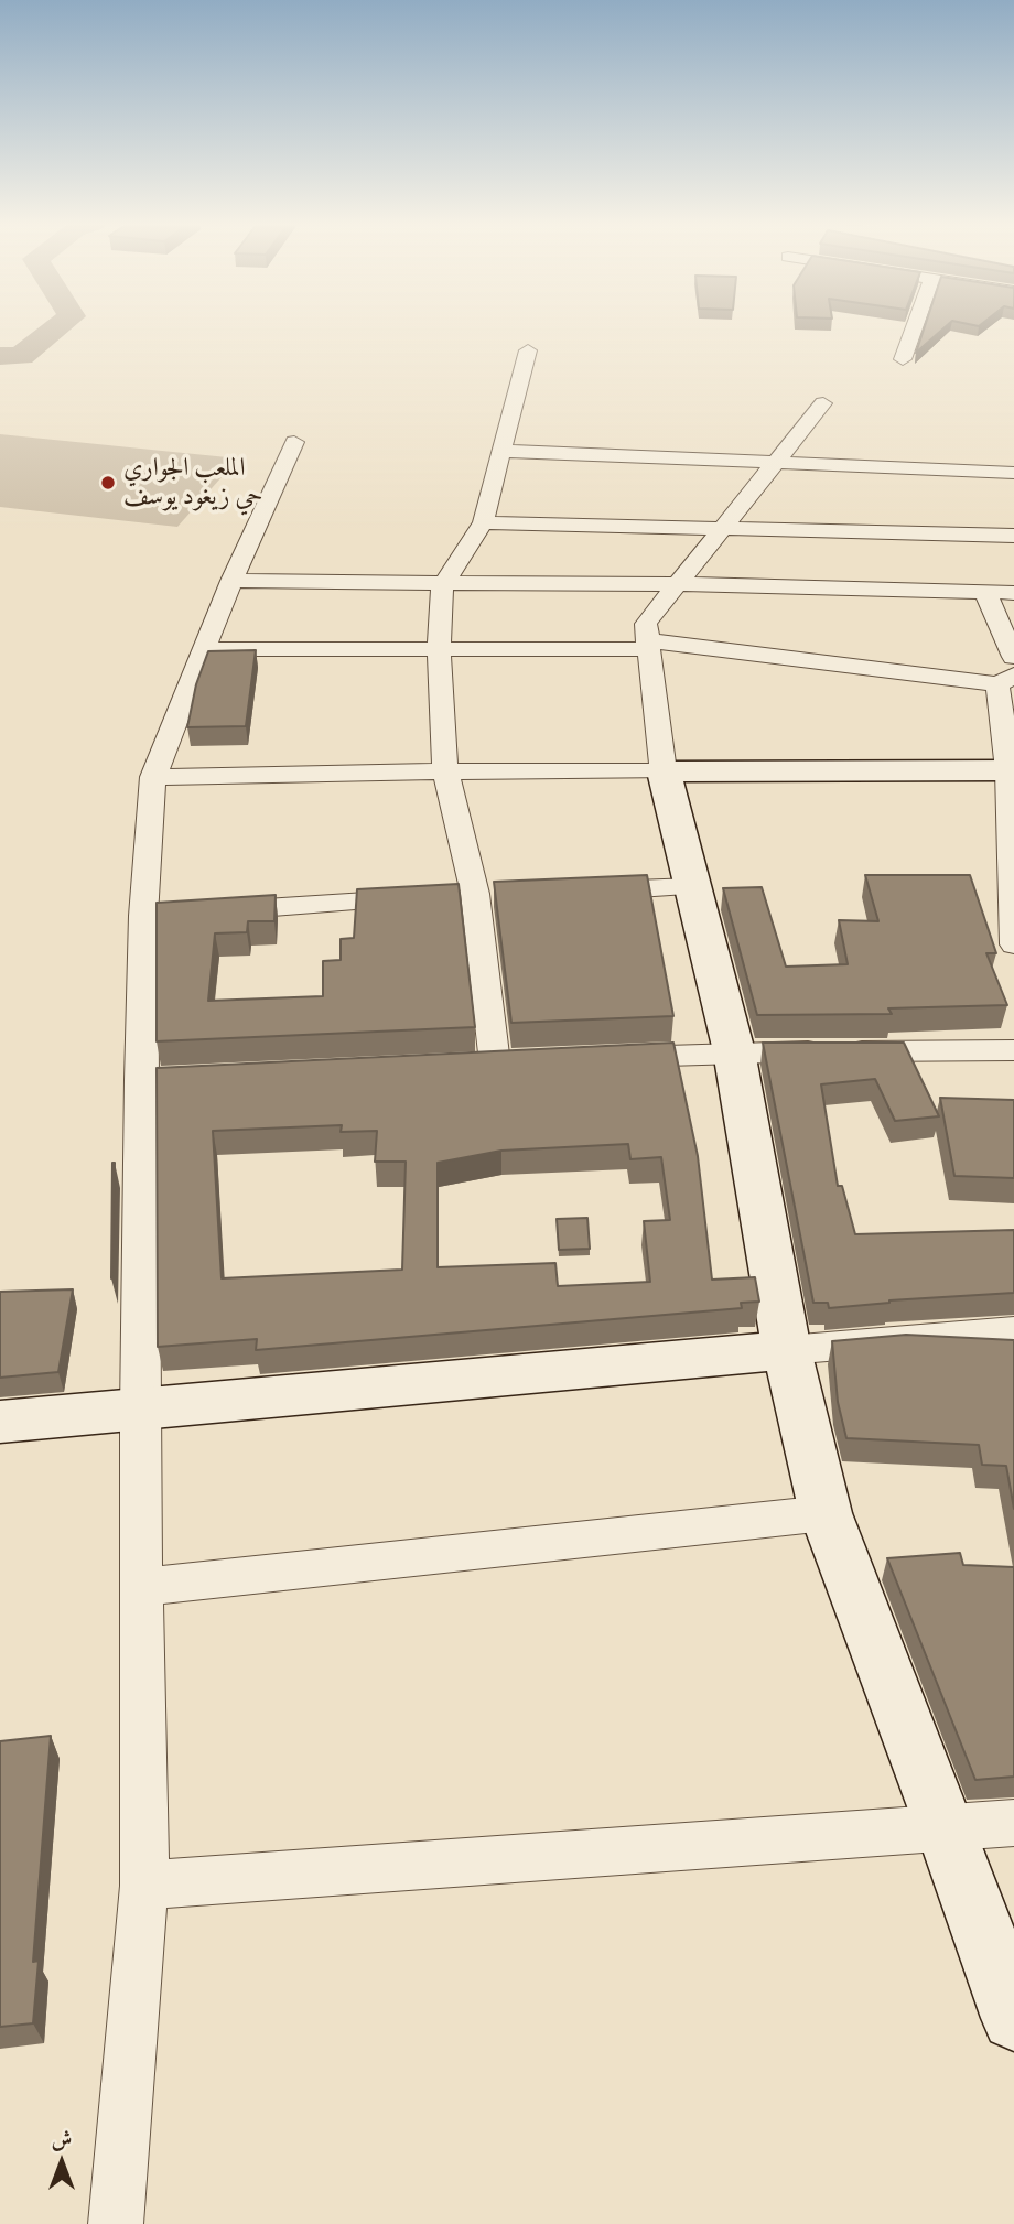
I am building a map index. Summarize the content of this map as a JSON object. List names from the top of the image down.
{
  "places": ["الملعب الجواري حي زيغود يوسف"],
  "north": "top"
}
